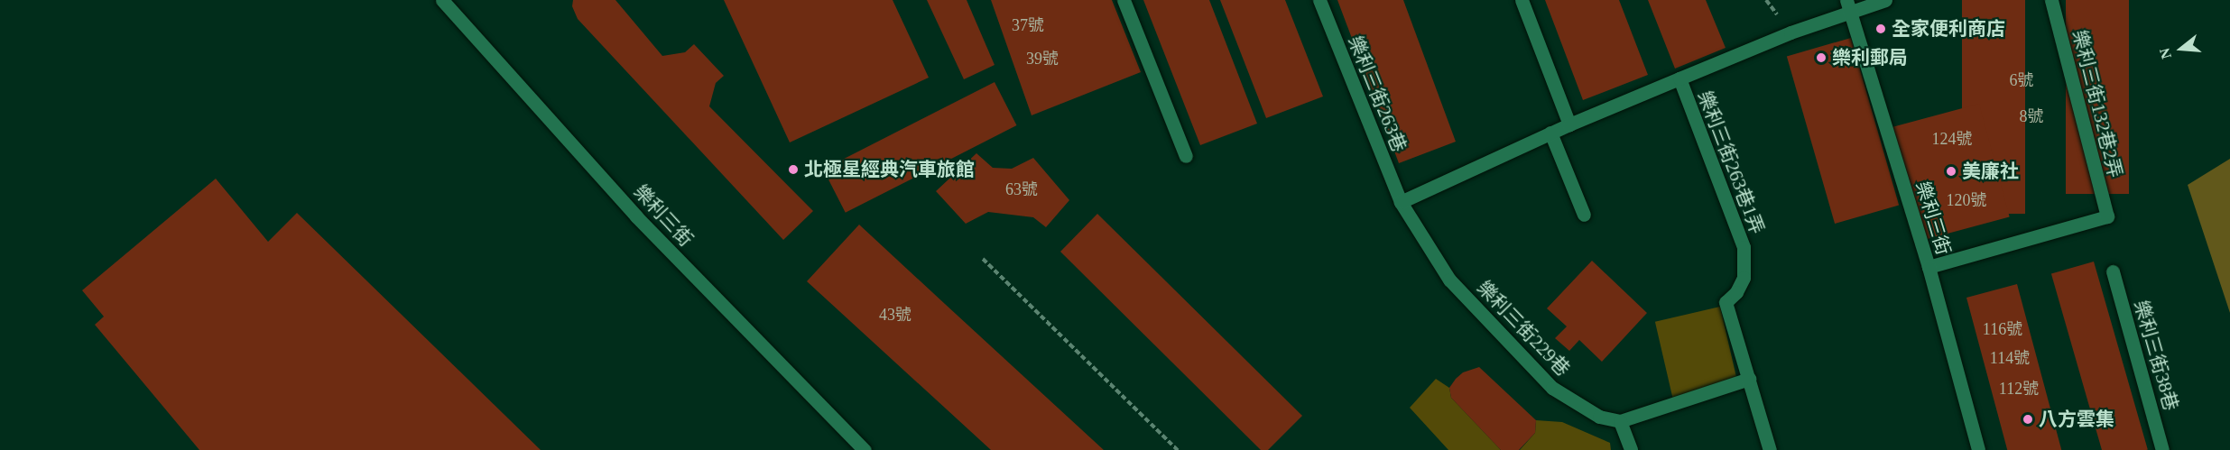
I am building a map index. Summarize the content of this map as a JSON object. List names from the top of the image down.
{
  "streets": {
    "street": [
      "樂利三街263巷",
      "樂利三街132巷2弄",
      "樂利三街263巷1弄",
      "樂利三街",
      "樂利三街229巷",
      "樂利三街38巷"
    ]
  },
  "crossings": [
    ["樂利三街263巷", "樂利三街229巷"],
    ["樂利三街132巷2弄", "樂利三街"]
  ],
  "places": [
    "全家便利商店",
    "樂利郵局",
    "北極星經典汽車旅館",
    "美廉社",
    "八方雲集"
  ],
  "house_numbers": [
    "37號",
    "39號",
    "6號",
    "8號",
    "124號",
    "63號",
    "120號",
    "43號",
    "116號",
    "114號",
    "112號"
  ],
  "north": "left"
}
